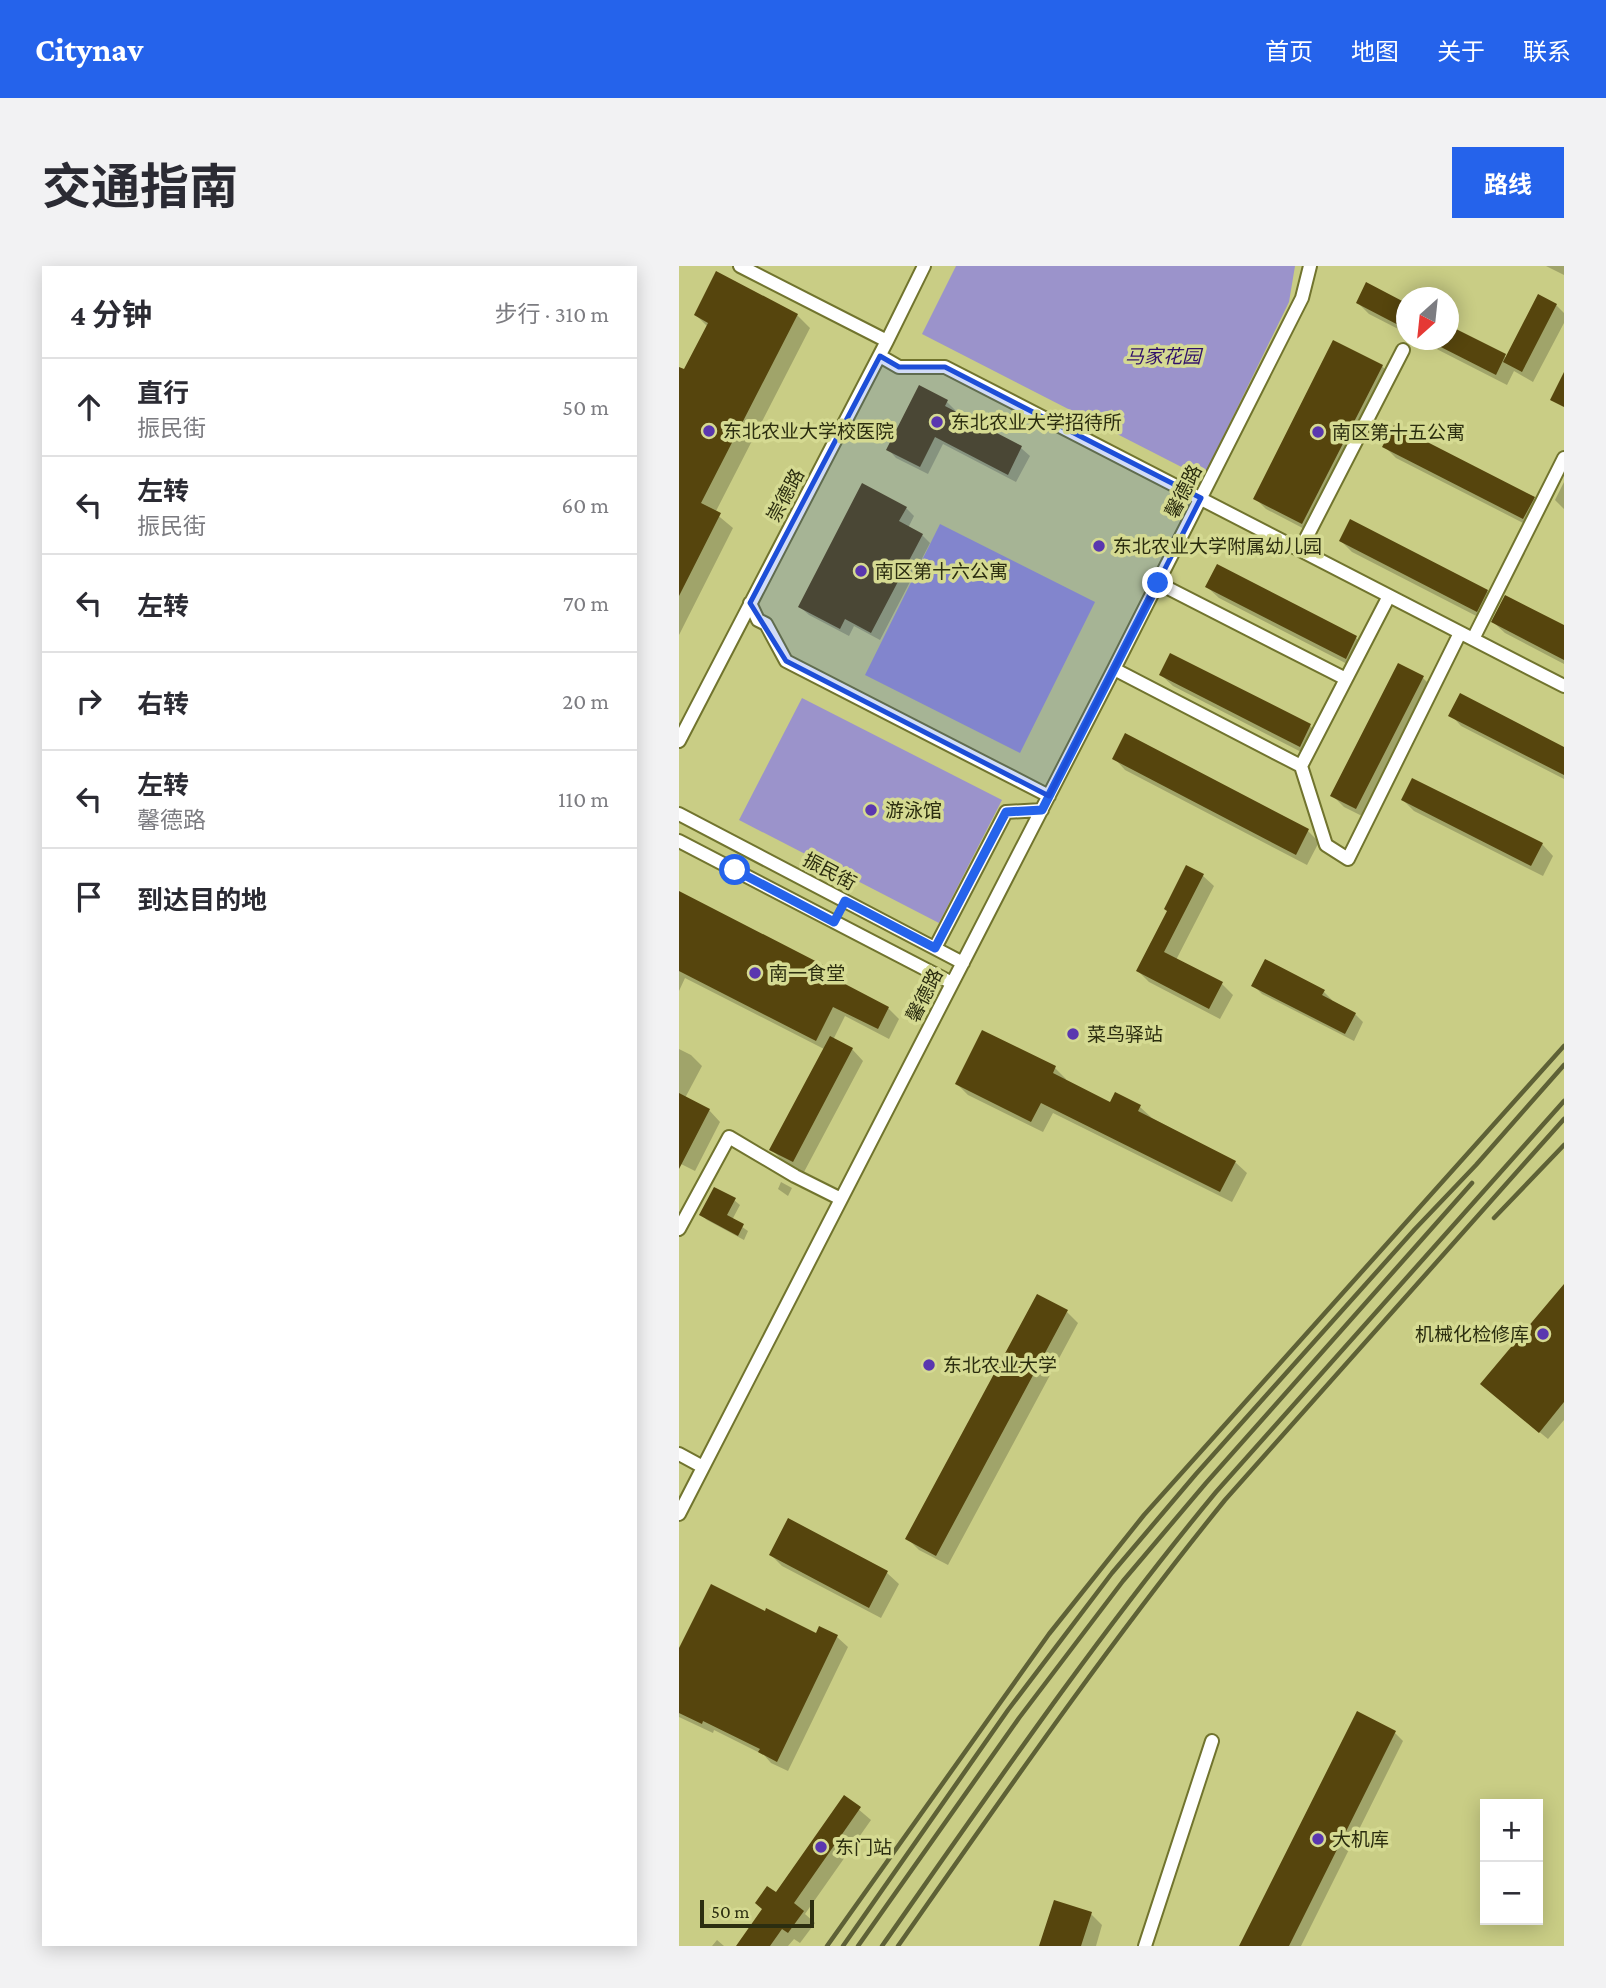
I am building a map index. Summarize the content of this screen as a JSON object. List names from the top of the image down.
{
  "streets": {
    "street": ["馨德路", "崇德路", "振民街"]
  },
  "crossings": [
    ["馨德路", "振民街"]
  ],
  "parks": ["马家花园"],
  "places": [
    "东北农业大学招待所",
    "东北农业大学校医院",
    "南区第十五公寓",
    "东北农业大学附属幼儿园",
    "南区第十六公寓",
    "游泳馆",
    "南一食堂",
    "菜鸟驿站",
    "机械化检修库",
    "东北农业大学",
    "大机库",
    "东门站"
  ],
  "scale_bar": "50 m",
  "north": "bottom left",
  "page": {
    "header": "Citynav",
    "nav": [
      "首页",
      "地图",
      "关于",
      "联系"
    ],
    "title": "交通指南",
    "buttons": "路线",
    "heading": ["4 分钟", "步行 · 310 m"],
    "list": [
      ["直行", "振民街", "50 m"],
      ["左转", "振民街", "60 m"],
      ["左转", "70 m"],
      ["右转", "20 m"],
      ["左转", "馨德路", "110 m"],
      "到达目的地"
    ],
    "map_buttons": ["+", "−"],
    "scale": "50 m"
  }
}
